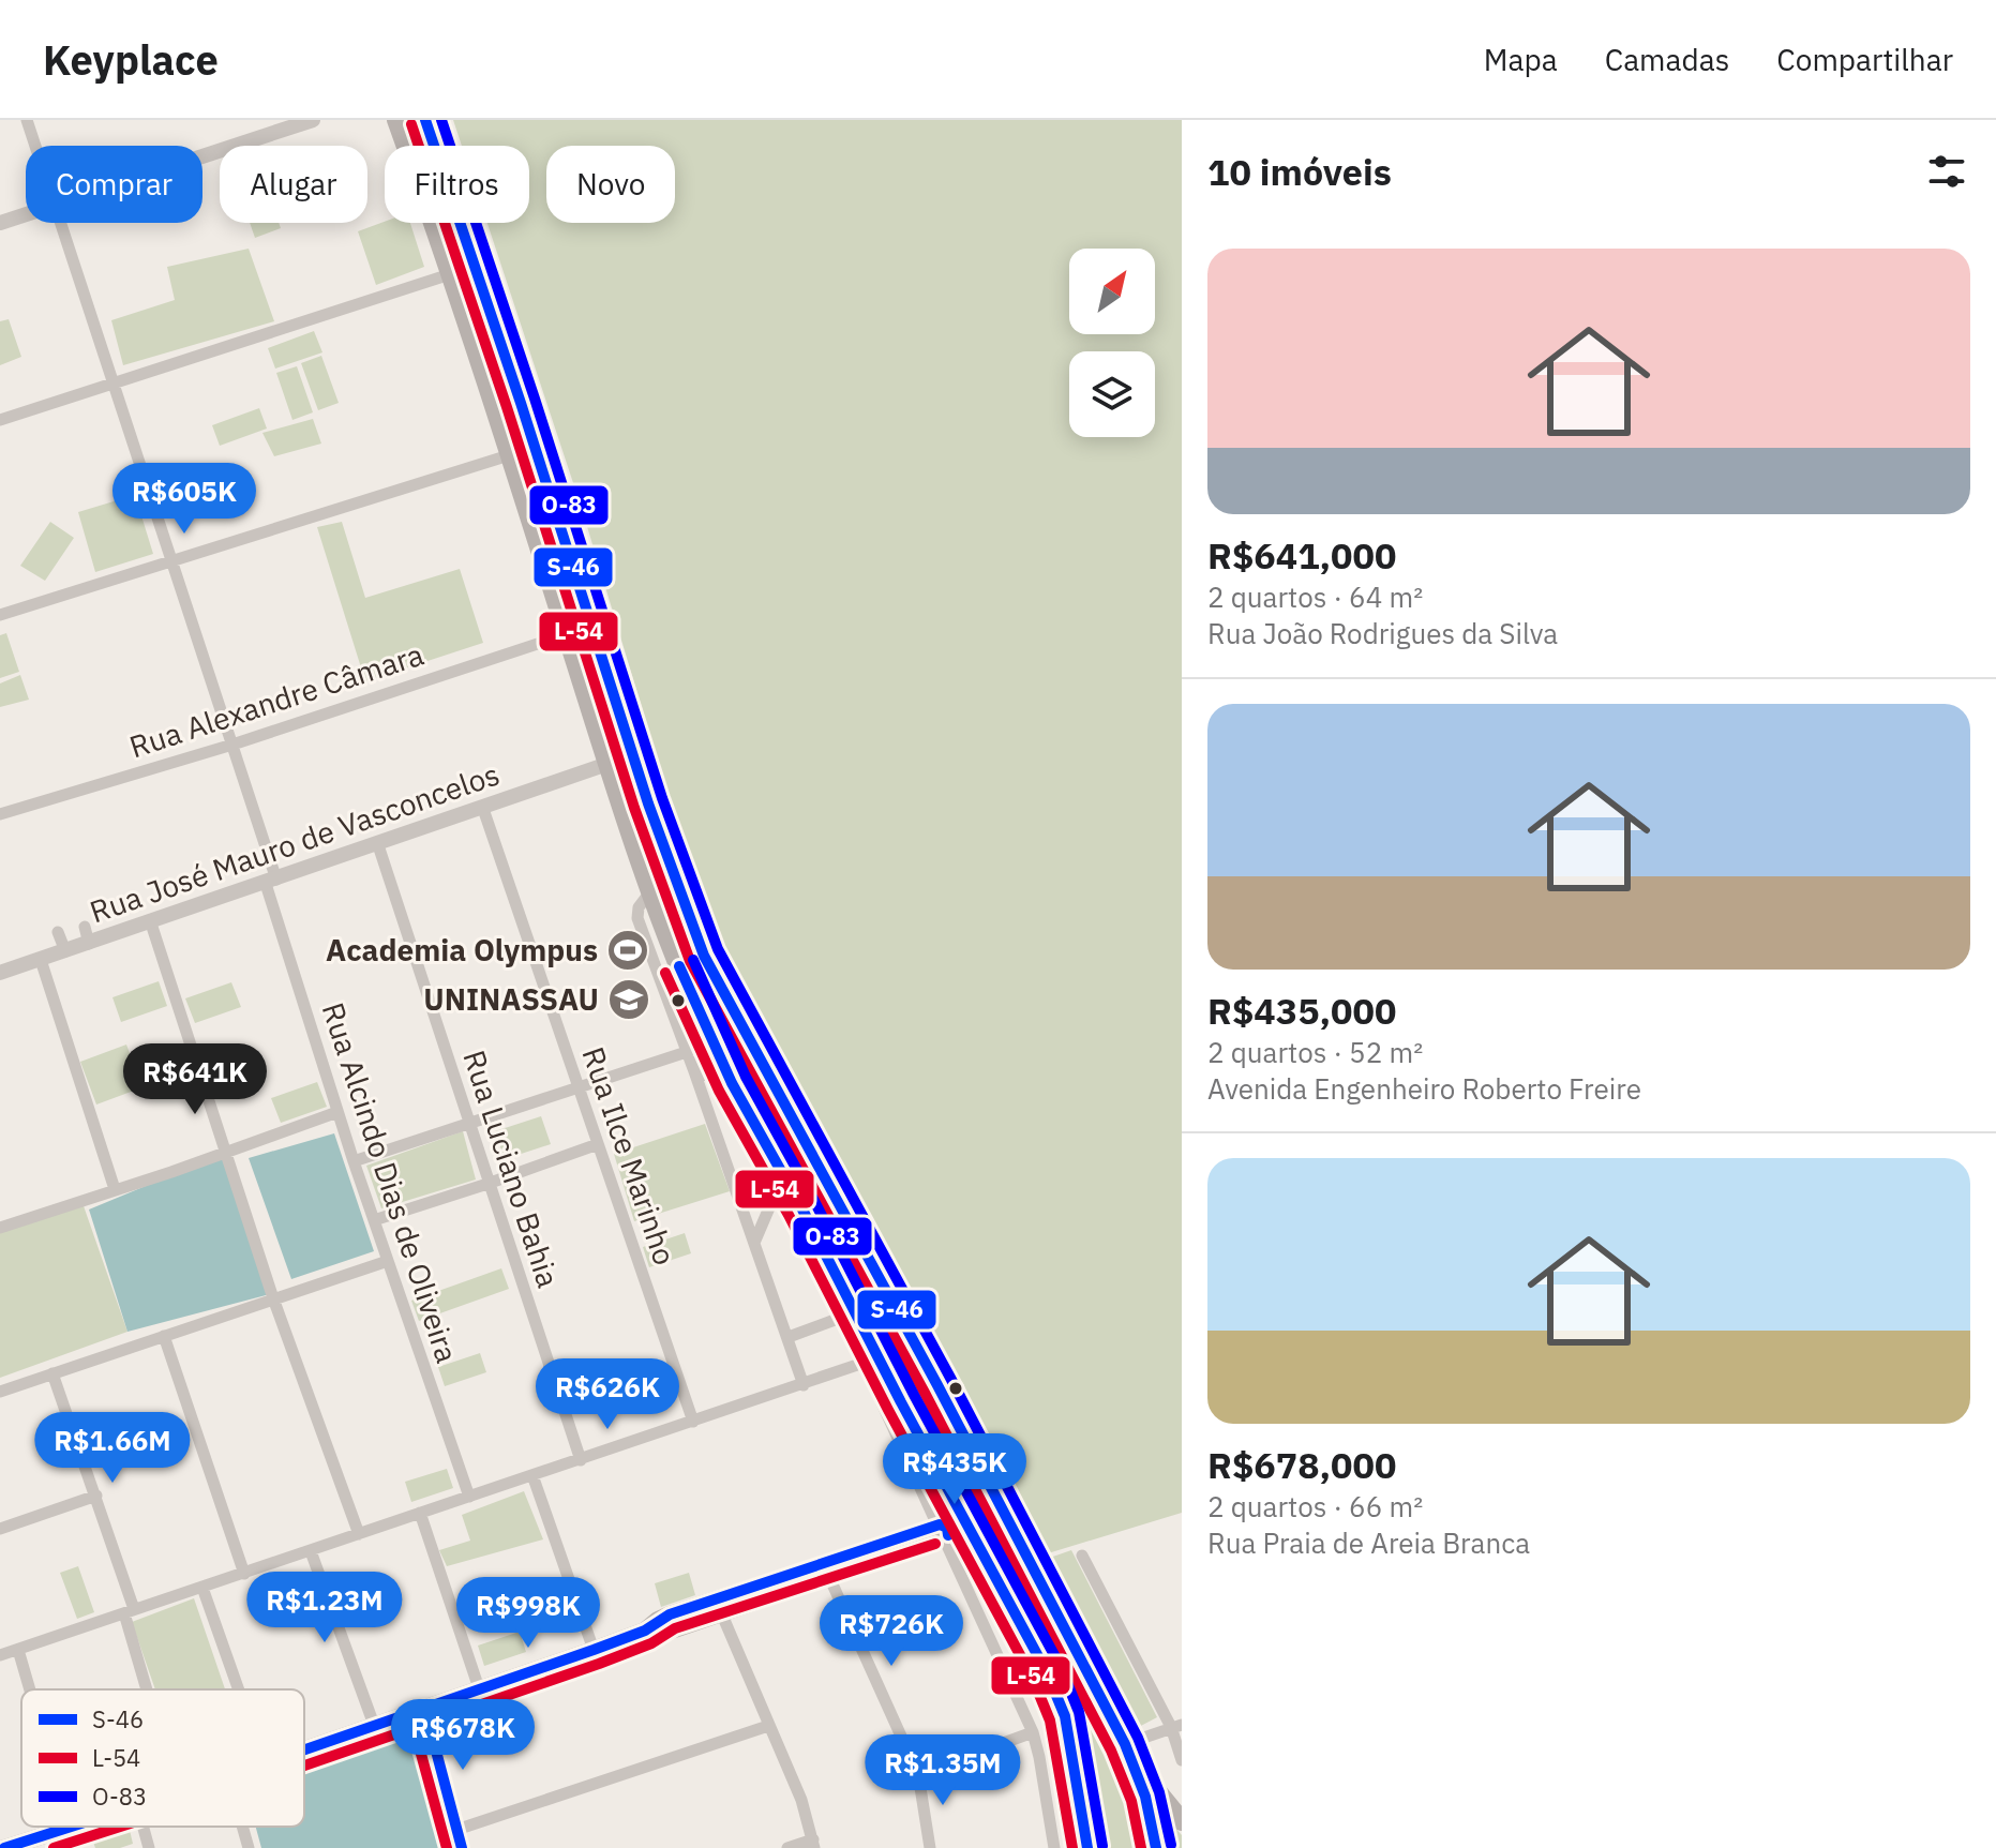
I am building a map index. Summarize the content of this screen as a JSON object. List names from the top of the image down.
{
  "streets": {
    "street": [
      "Rua Alexandre Câmara",
      "Rua José Mauro de Vasconcelos",
      "Rua Ilce Marinho",
      "Rua Luciano Bahia",
      "Rua Alcindo Dias de Oliveira"
    ]
  },
  "crossings": [
    ["Rua Alexandre Câmara", "Rua Alcindo Dias de Oliveira"],
    ["Rua José Mauro de Vasconcelos", "Rua Ilce Marinho"],
    ["Rua José Mauro de Vasconcelos", "Rua Luciano Bahia"],
    ["Rua José Mauro de Vasconcelos", "Rua Alcindo Dias de Oliveira"]
  ],
  "places": {
    "sports": ["Academia Olympus"],
    "school or university": ["UNINASSAU"]
  },
  "lines": ["transit line S-46", "transit line O-83", "transit line L-54"],
  "legend": ["S-46", "L-54", "O-83"],
  "north": "top right",
  "page": {
    "header": "Keyplace",
    "nav": ["Mapa", "Camadas", "Compartilhar"],
    "heading": "10 imóveis",
    "chip": [
      "Comprar",
      "Alugar",
      "Filtros",
      "Novo"
    ],
    "list": [
      {
        "name": "R$641,000",
        "note": "2 quartos · 64 m² · Rua João Rodrigues da Silva"
      },
      {
        "name": "R$435,000",
        "note": "2 quartos · 52 m² · Avenida Engenheiro Roberto Freire"
      },
      {
        "name": "R$678,000",
        "note": "2 quartos · 66 m² · Rua Praia de Areia Branca"
      }
    ],
    "price": [
      "R$605K",
      "R$641K",
      "R$626K",
      "R$1.66M",
      "R$435K",
      "R$1.23M",
      "R$998K",
      "R$726K",
      "R$678K",
      "R$1.35M"
    ]
  }
}
